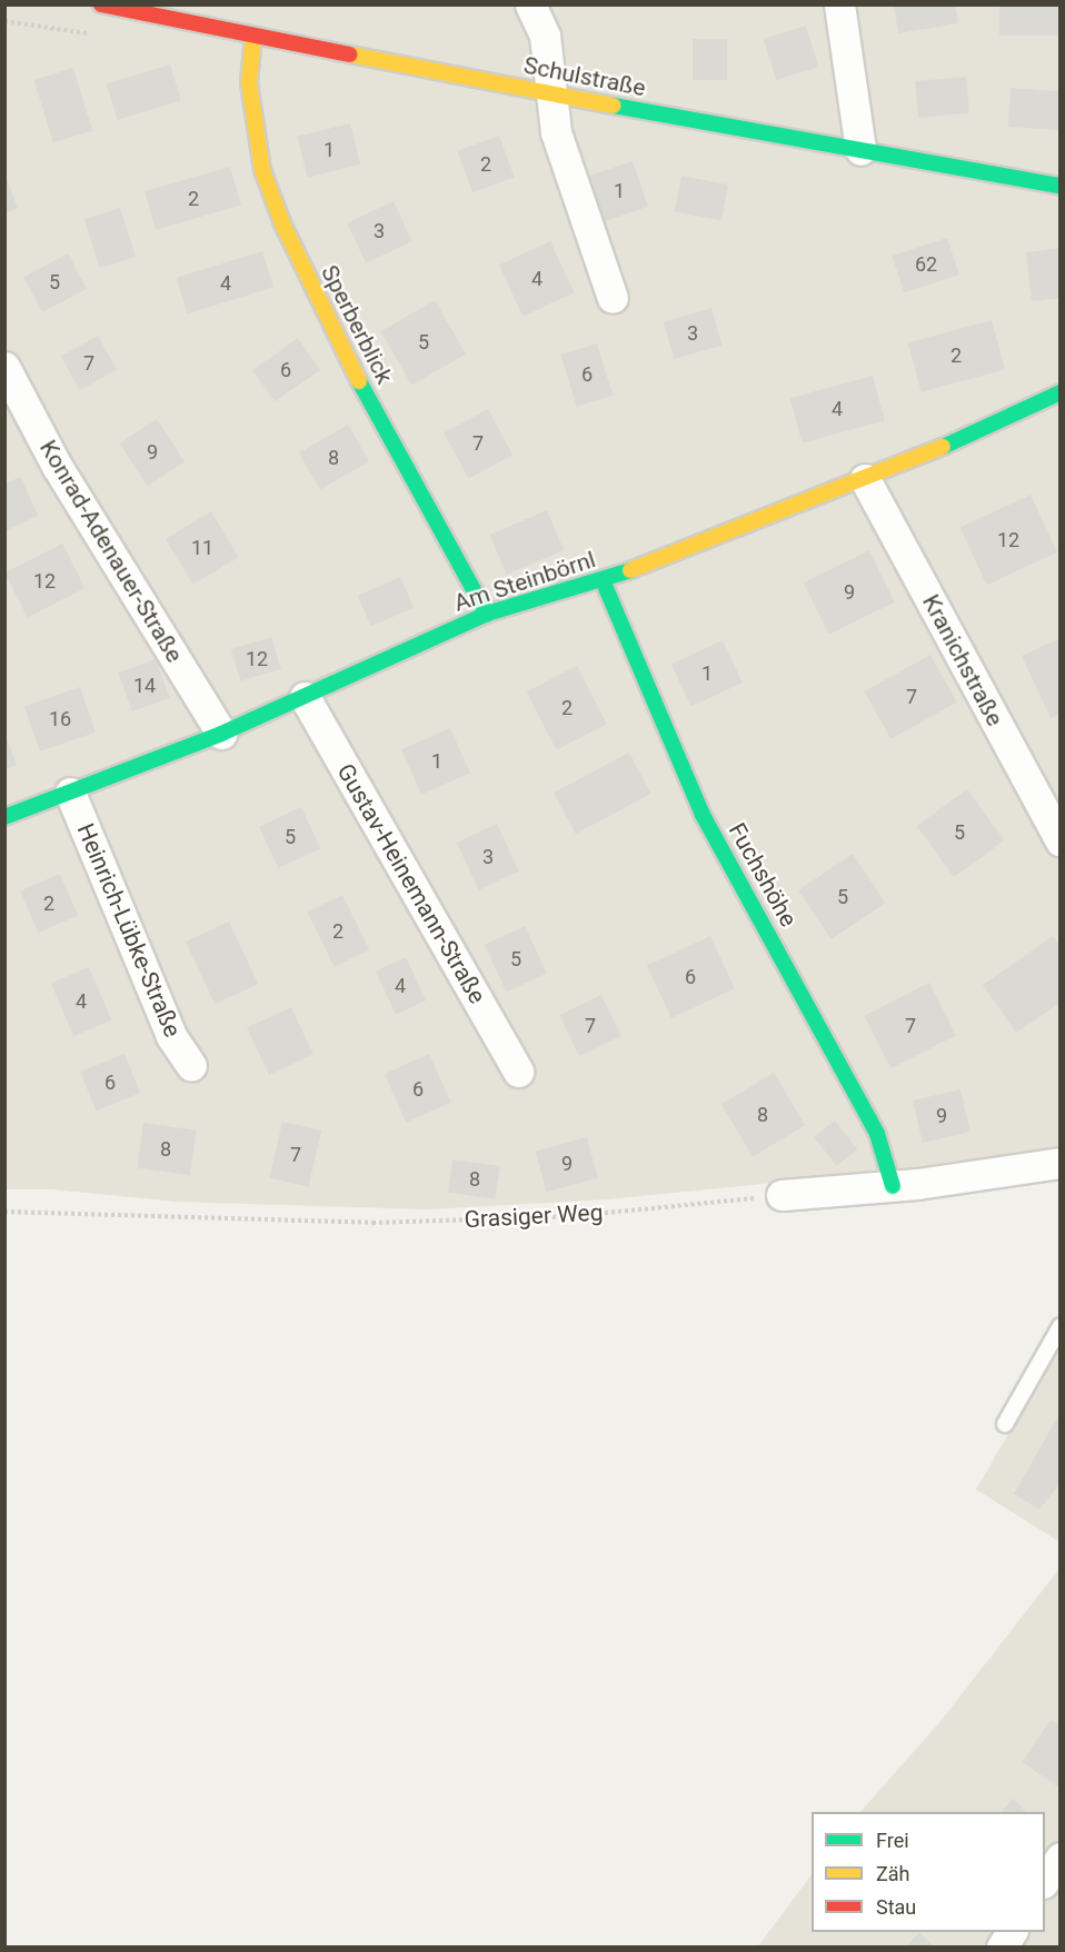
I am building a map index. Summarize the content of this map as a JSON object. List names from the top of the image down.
{
  "streets": {
    "street": [
      "Schulstraße",
      "Sperberblick",
      "Konrad-Adenauer-Straße",
      "Am Steinbörnl",
      "Kranichstraße",
      "Fuchshöhe",
      "Gustav-Heinemann-Straße",
      "Heinrich-Lübke-Straße"
    ],
    "path": ["Grasiger Weg"]
  },
  "crossings": [
    ["Schulstraße", "Sperberblick"],
    ["Sperberblick", "Am Steinbörnl"],
    ["Konrad-Adenauer-Straße", "Am Steinbörnl"],
    ["Am Steinbörnl", "Kranichstraße"],
    ["Am Steinbörnl", "Fuchshöhe"],
    ["Am Steinbörnl", "Gustav-Heinemann-Straße"],
    ["Am Steinbörnl", "Heinrich-Lübke-Straße"]
  ],
  "house_numbers": [
    "1",
    "2",
    "1",
    "2",
    "3",
    "62",
    "4",
    "5",
    "4",
    "3",
    "5",
    "2",
    "7",
    "6",
    "6",
    "4",
    "7",
    "9",
    "8",
    "12",
    "11",
    "12",
    "9",
    "12",
    "1",
    "14",
    "7",
    "2",
    "16",
    "1",
    "5",
    "5",
    "3",
    "5",
    "2",
    "2",
    "5",
    "6",
    "4",
    "4",
    "7",
    "7",
    "6",
    "6",
    "8",
    "9",
    "8",
    "7",
    "9",
    "8"
  ],
  "legend": ["Frei", "Zäh", "Stau"]
}
